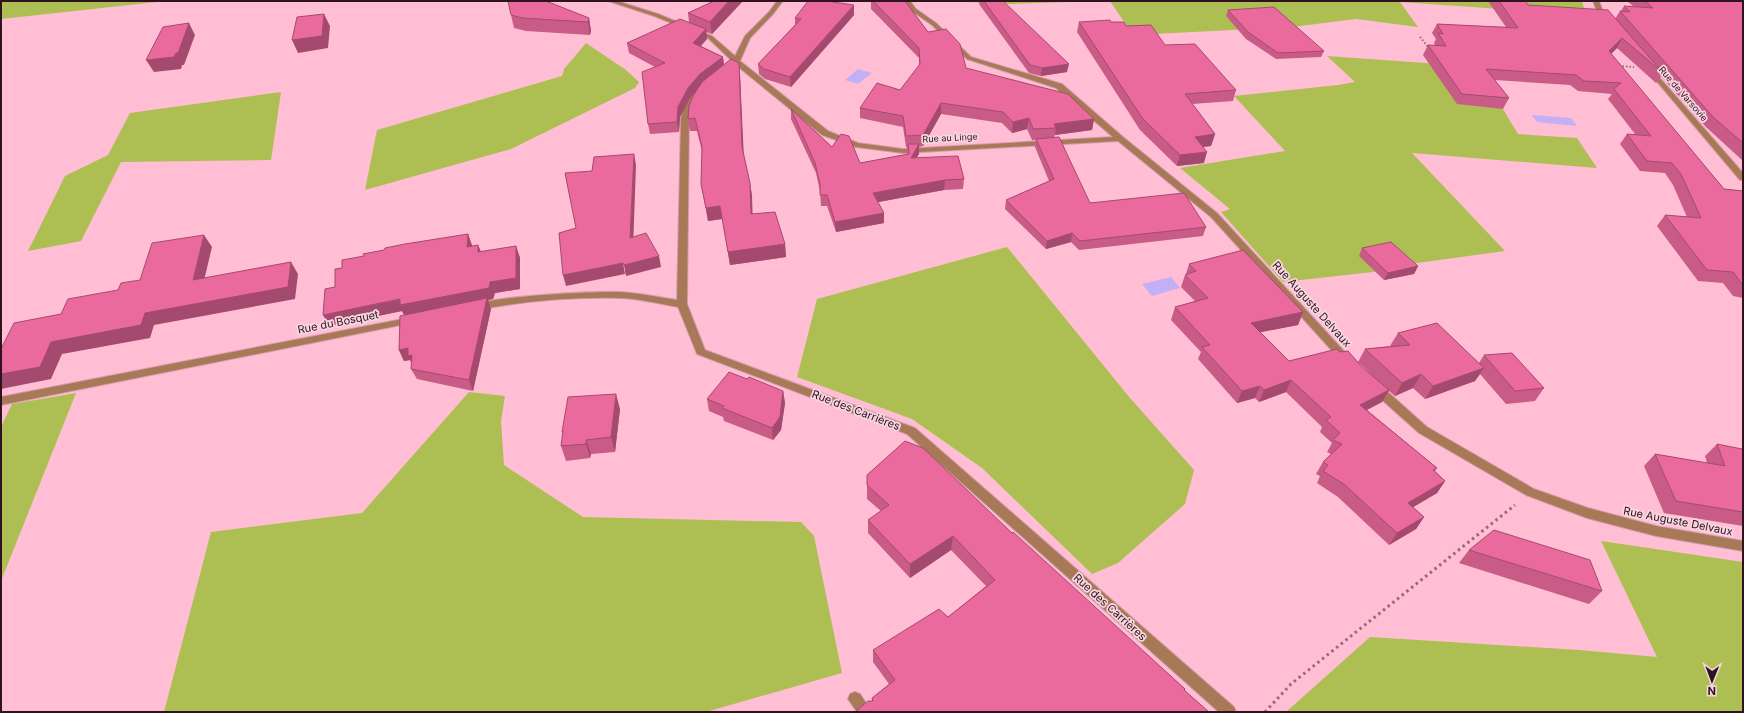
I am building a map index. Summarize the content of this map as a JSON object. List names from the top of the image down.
{
  "streets": {
    "street": [
      "Rue de Varsovie",
      "Rue au Linge",
      "Rue Auguste Delvaux",
      "Rue du Bosquet",
      "Rue des Carrières"
    ]
  },
  "crossings": [
    ["Rue au Linge", "Rue Auguste Delvaux"]
  ],
  "north": "bottom"
}
